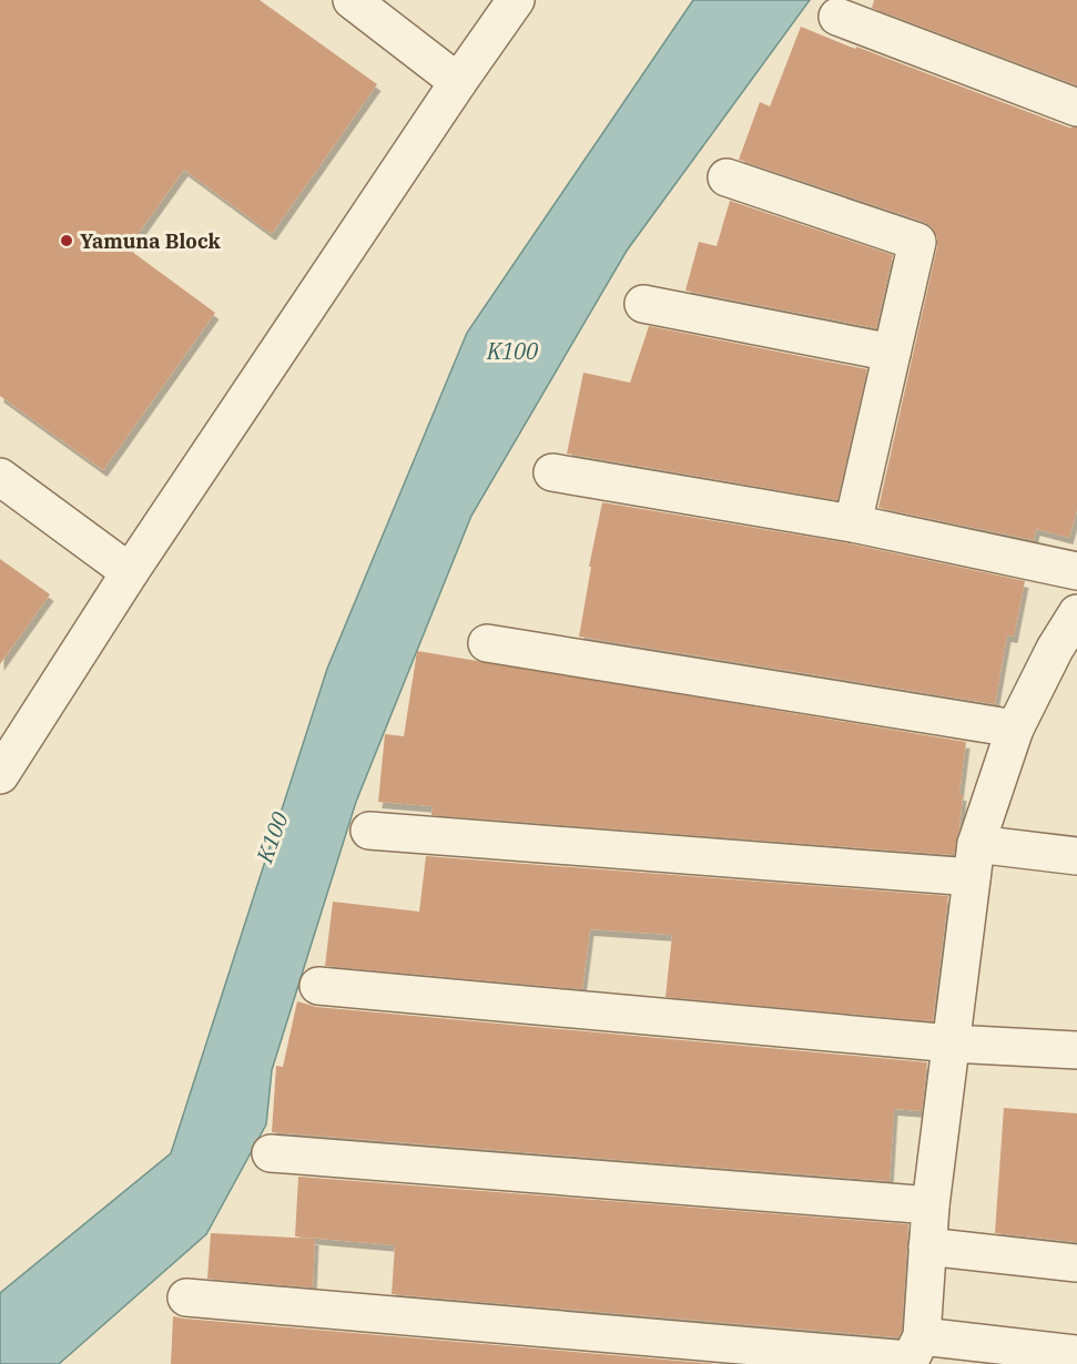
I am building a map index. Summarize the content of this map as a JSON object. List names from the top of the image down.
{
  "water": ["K100"],
  "places": ["Yamuna Block"]
}
